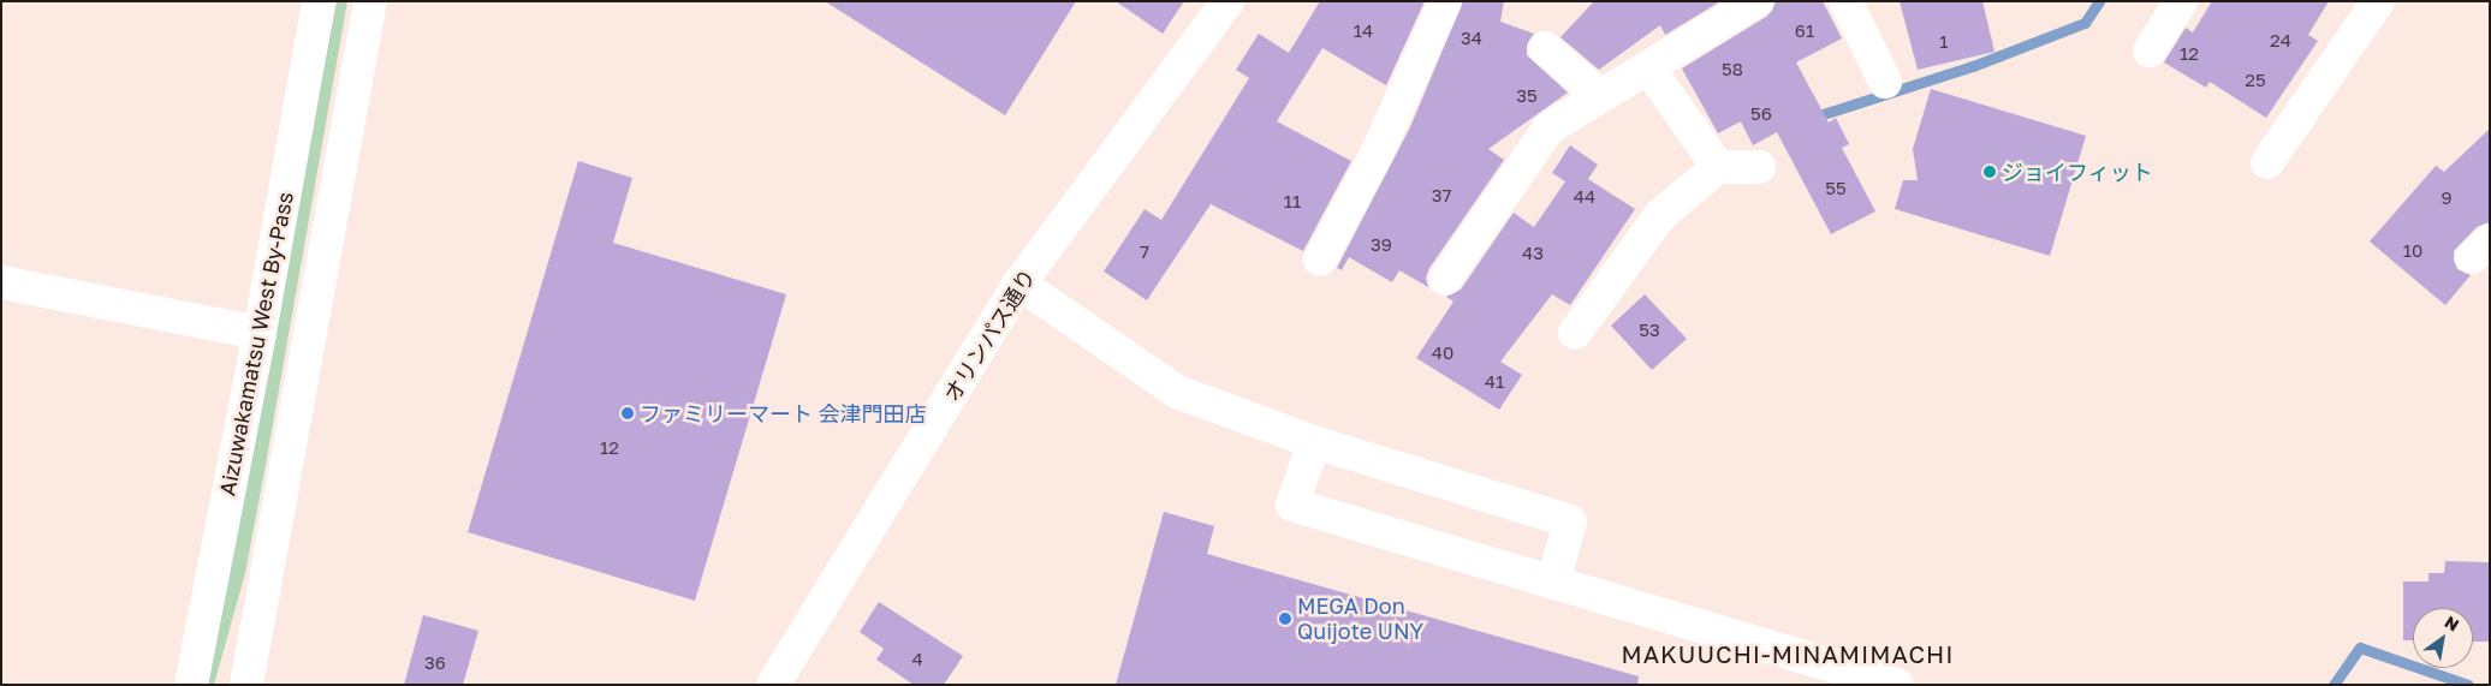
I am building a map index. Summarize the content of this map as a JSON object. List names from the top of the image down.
{
  "streets": {
    "main road": ["オリンパス通り", "Aizuwakamatsu West By-Pass"]
  },
  "districts": ["MAKUUCHI-MINAMIMACHI"],
  "places": ["ジョイフィット", "ファミリーマート 会津門田店", "MEGA Don Quijote UNY"],
  "house_numbers": [
    "14",
    "61",
    "34",
    "24",
    "1",
    "12",
    "58",
    "25",
    "35",
    "56",
    "55",
    "37",
    "44",
    "9",
    "11",
    "39",
    "10",
    "7",
    "43",
    "53",
    "40",
    "41",
    "12",
    "4",
    "36"
  ],
  "north": "top right"
}
